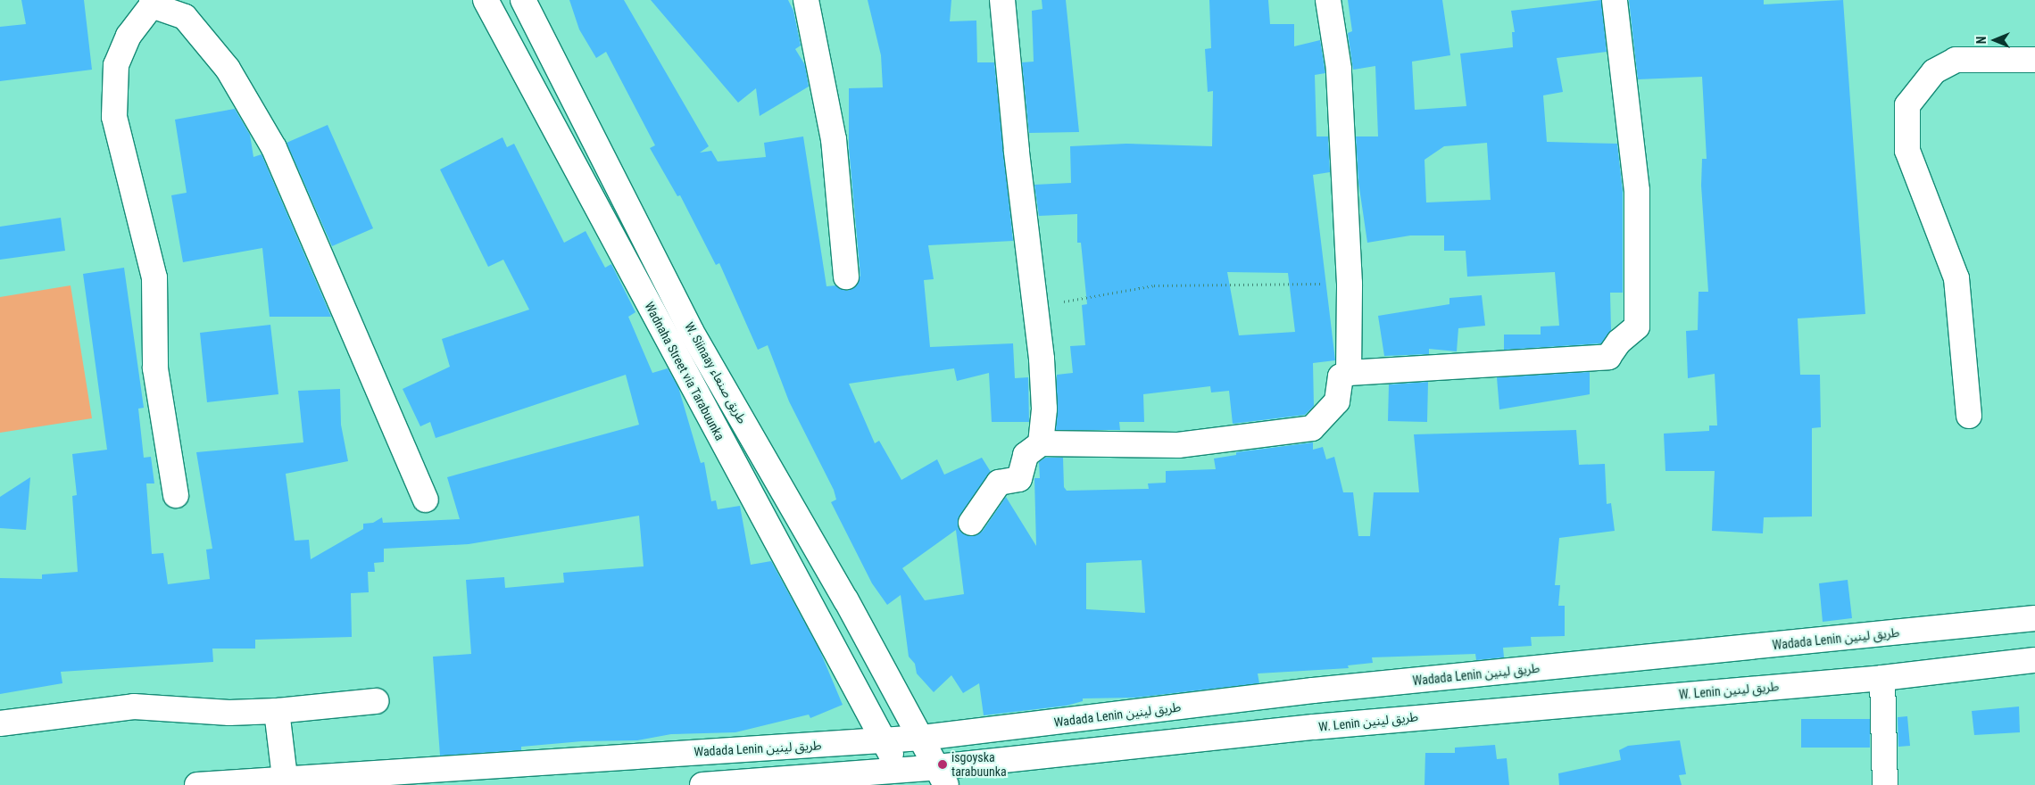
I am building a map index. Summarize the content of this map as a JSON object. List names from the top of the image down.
{
  "streets": {
    "main road": [
      "Wadnaha Street via Tarabuunka",
      "W. Siinaay طريق صنعاء",
      "Wadada Lenin طريق لينين",
      "W. Lenin طريق لينين"
    ]
  },
  "crossings": [
    ["Wadnaha Street via Tarabuunka", "Wadada Lenin طريق لينين"],
    ["W. Siinaay طريق صنعاء", "Wadada Lenin طريق لينين"],
    ["W. Siinaay طريق صنعاء", "W. Lenin طريق لينين"]
  ],
  "places": ["isgoyska tarabuunka"],
  "north": "left"
}
